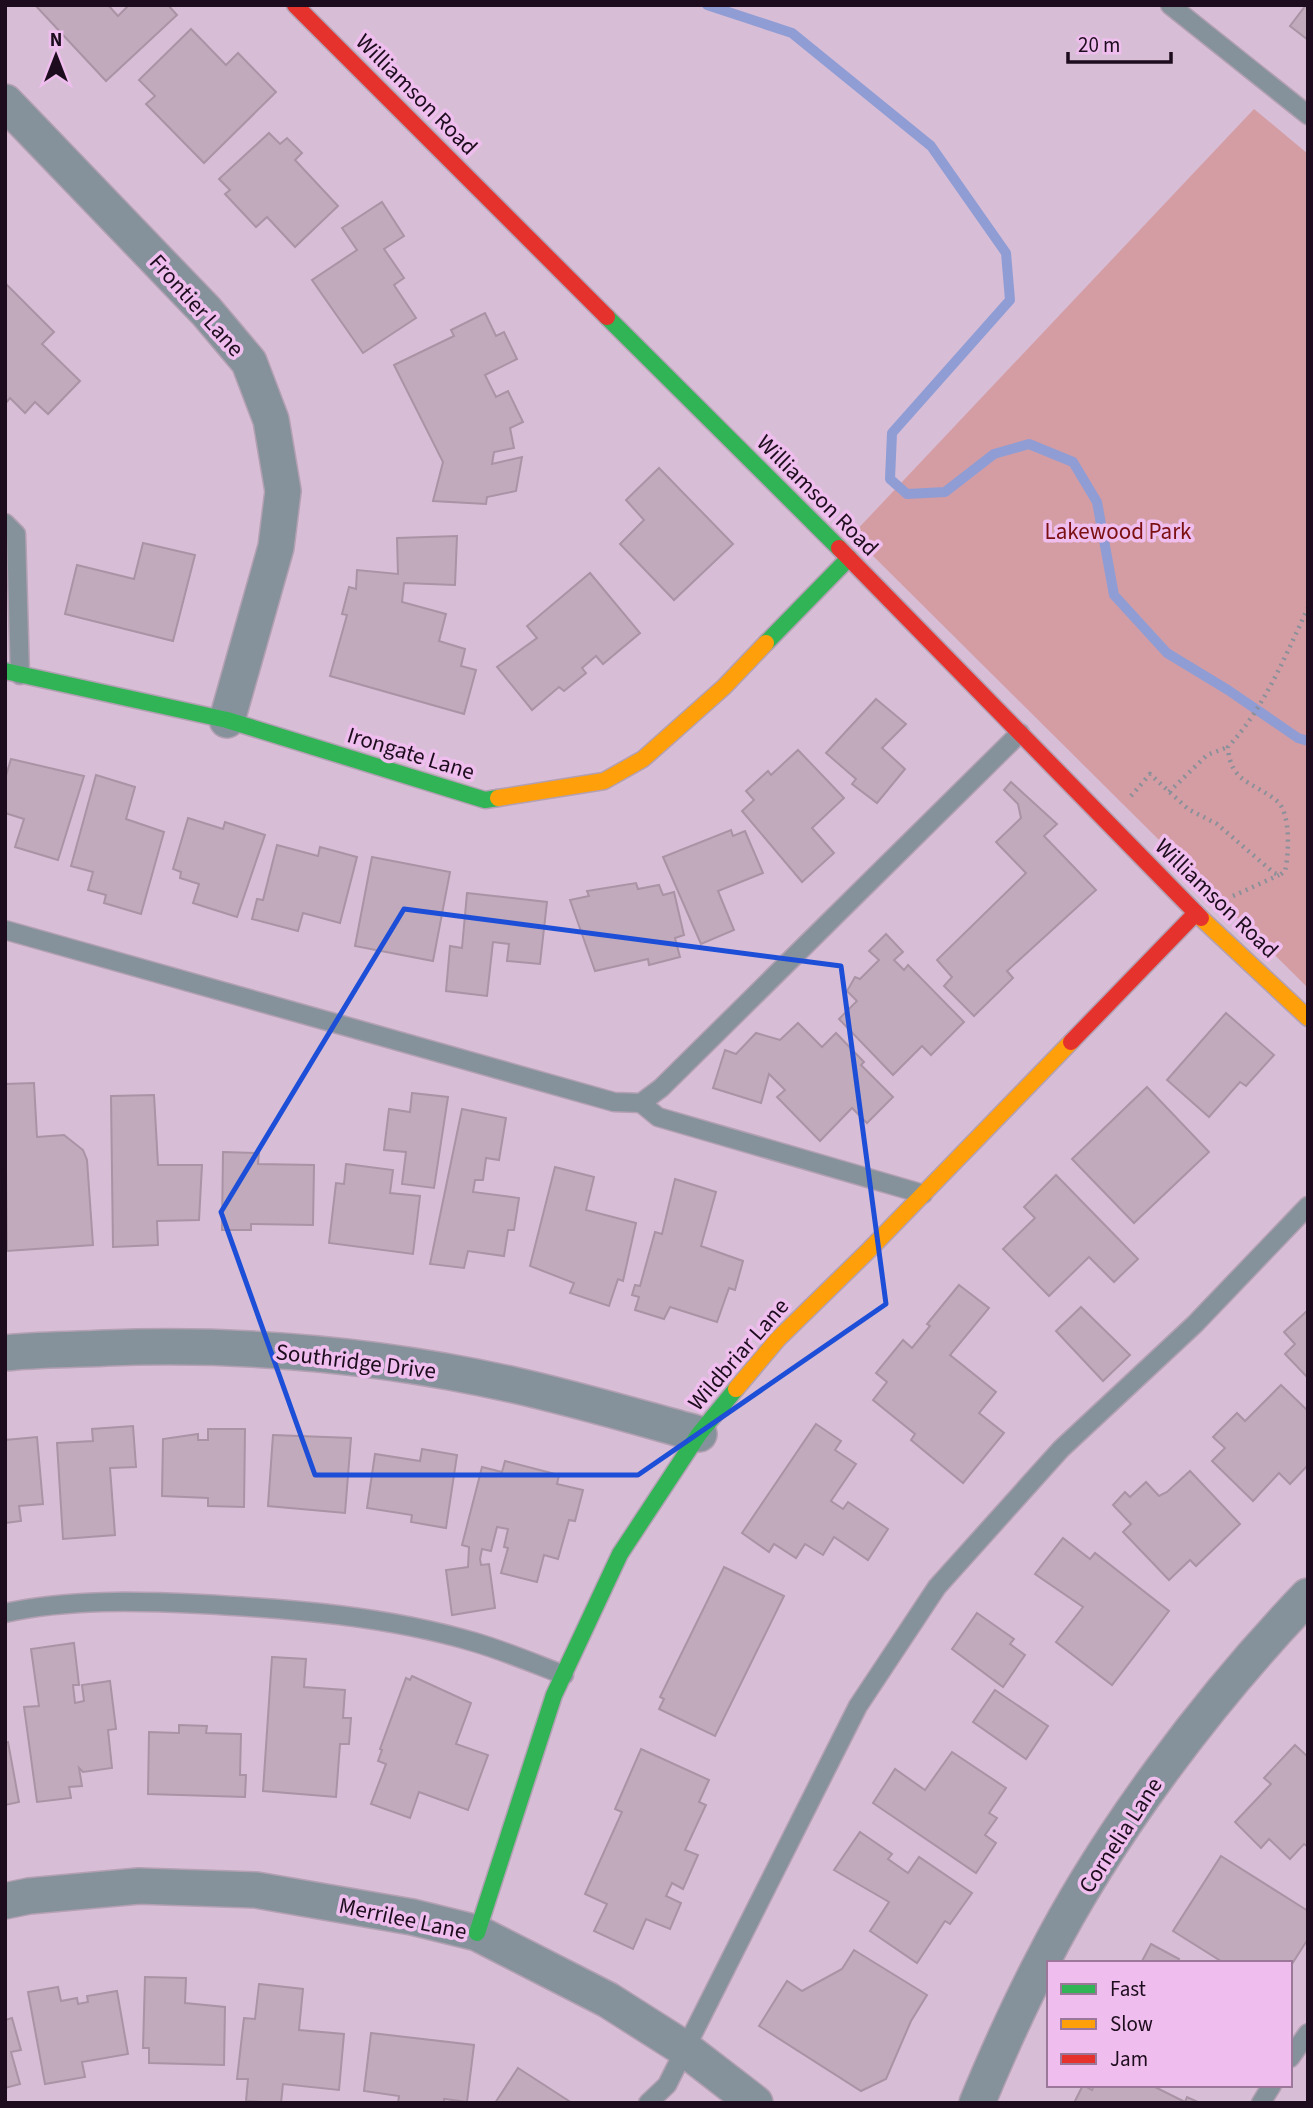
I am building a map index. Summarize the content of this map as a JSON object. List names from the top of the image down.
{
  "streets": {
    "street": [
      "Williamson Road",
      "Frontier Lane",
      "Irongate Lane",
      "Wildbriar Lane",
      "Southridge Drive",
      "Cornelia Lane",
      "Merrilee Lane"
    ]
  },
  "crossings": [
    ["Williamson Road", "Irongate Lane"],
    ["Williamson Road", "Wildbriar Lane"],
    ["Frontier Lane", "Irongate Lane"],
    ["Wildbriar Lane", "Southridge Drive"],
    ["Wildbriar Lane", "Merrilee Lane"]
  ],
  "parks": ["Lakewood Park"],
  "legend": ["Fast", "Slow", "Jam"],
  "scale_bar": "20 m",
  "north": "top"
}
